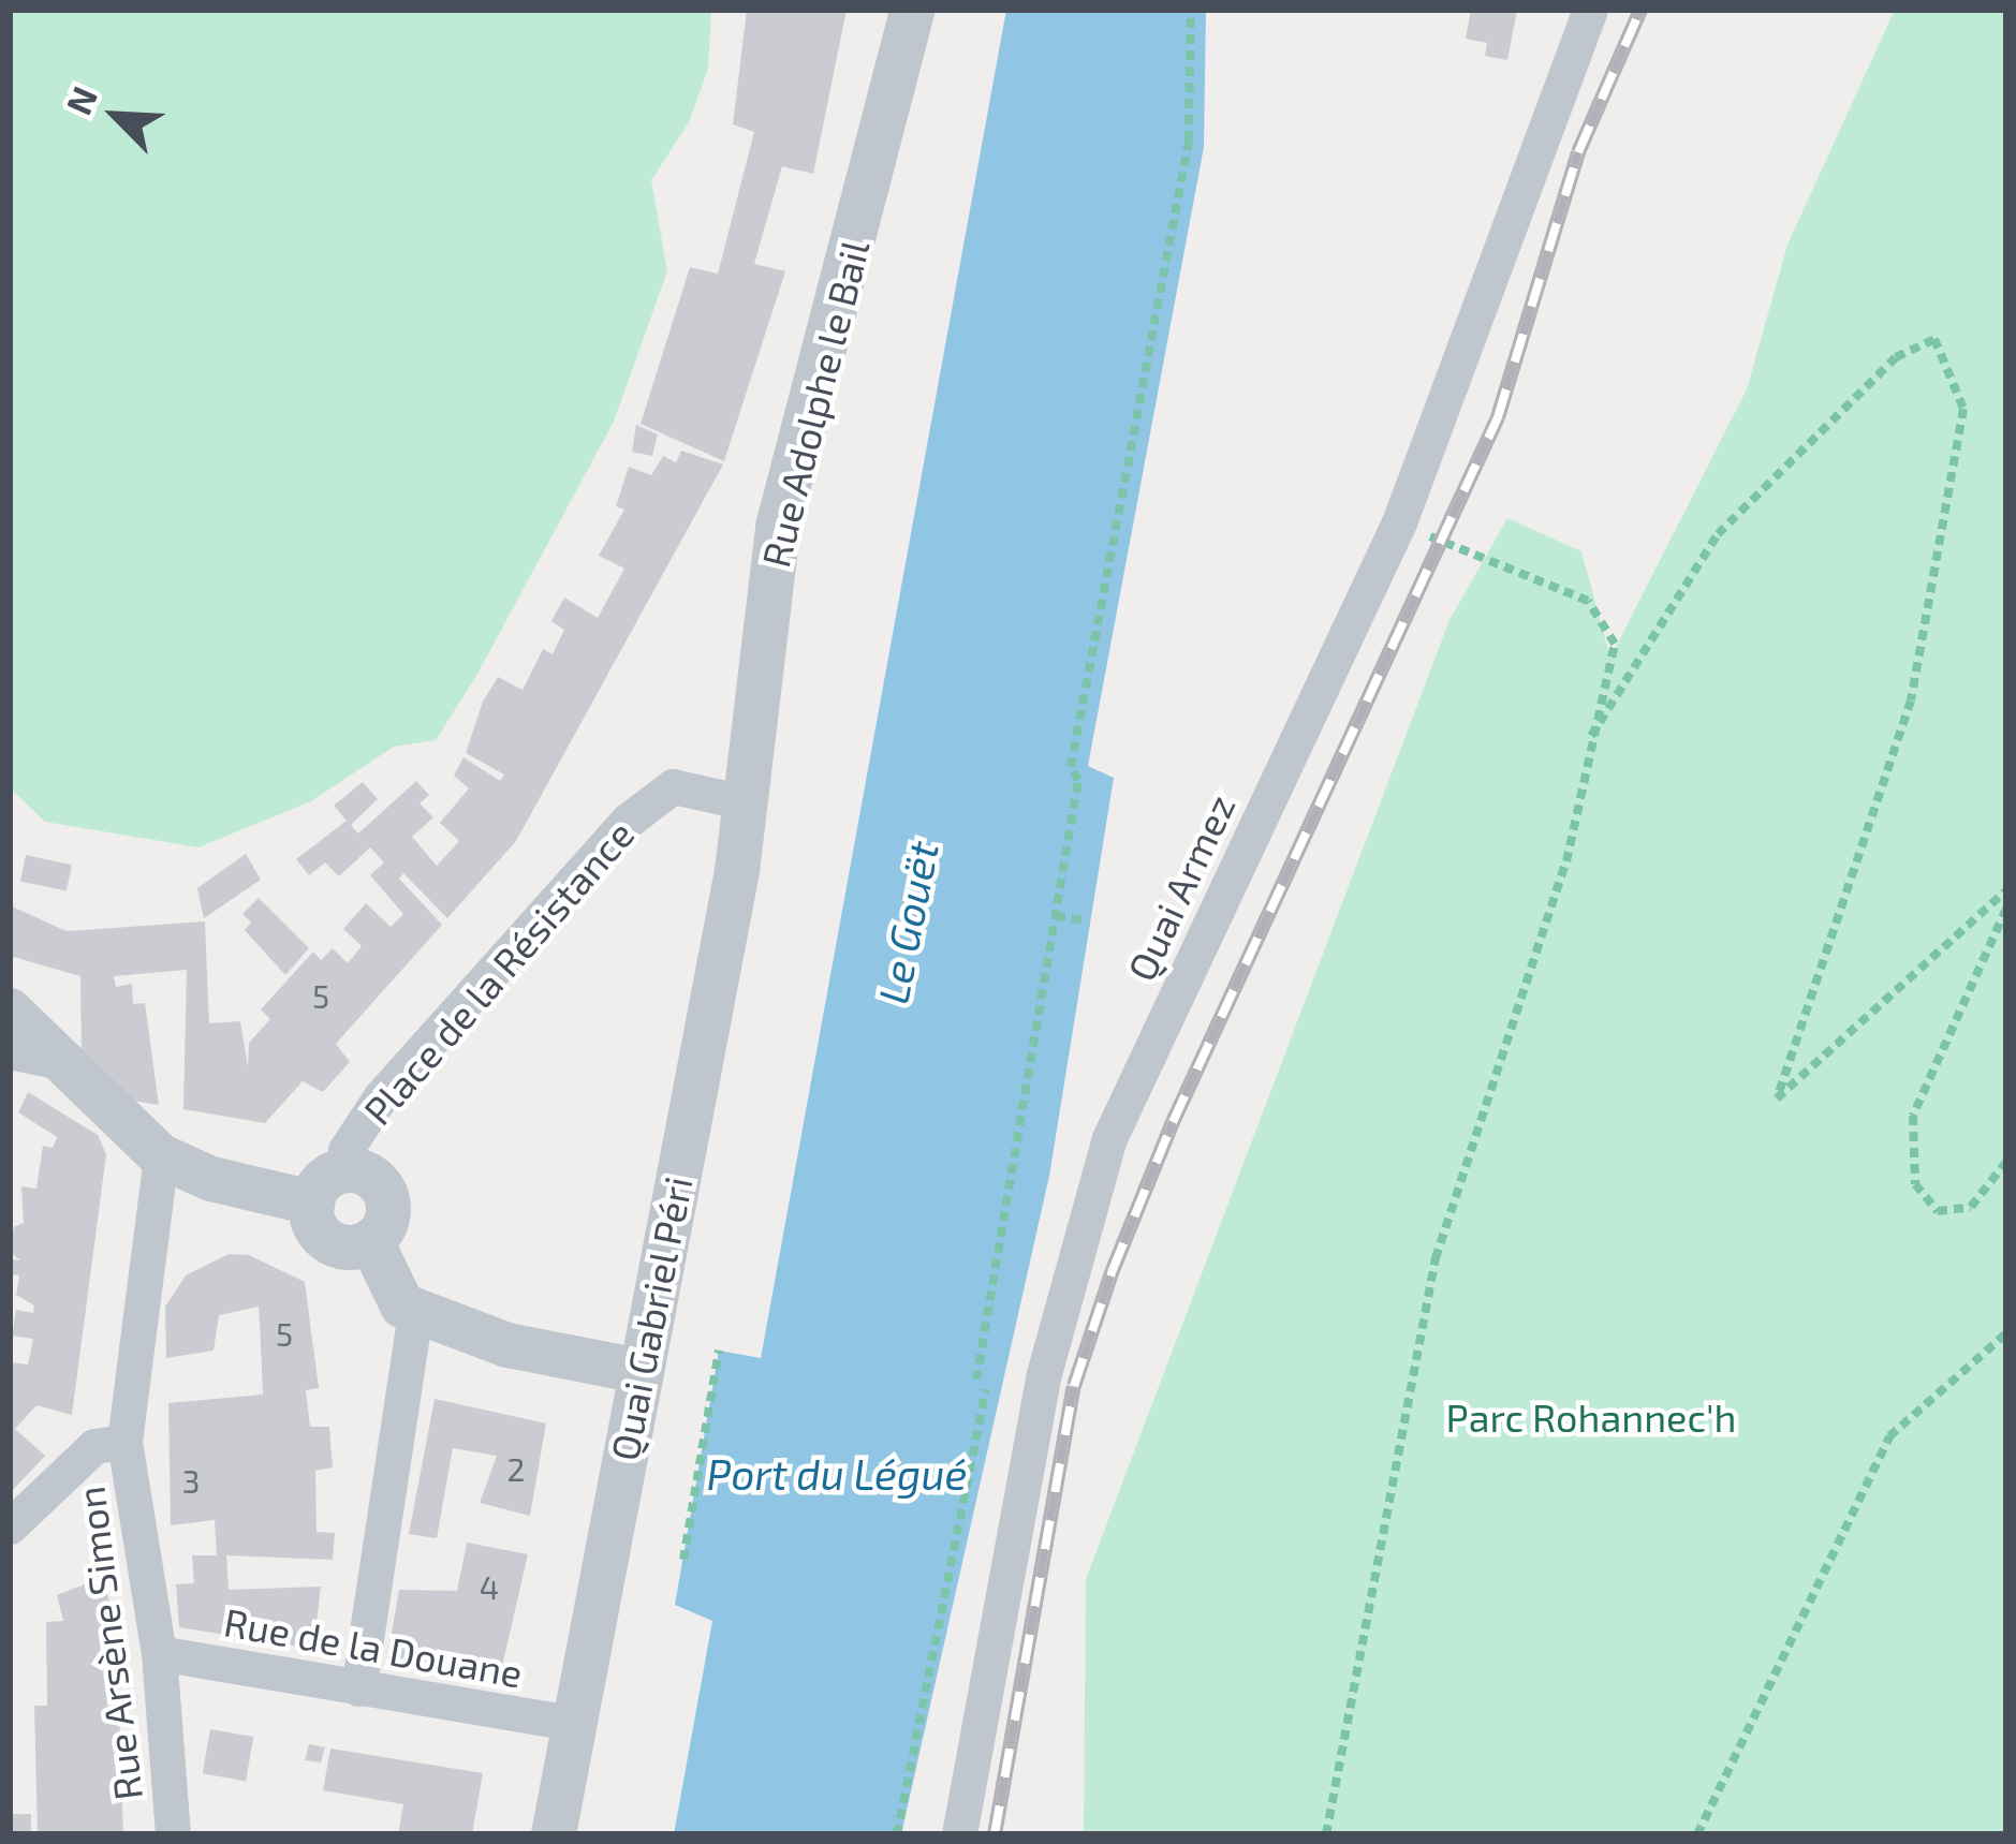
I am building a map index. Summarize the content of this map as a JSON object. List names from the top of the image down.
{
  "streets": {
    "street": [
      "Rue Adolphe le Bail",
      "Quai Armez",
      "Place de la Résistance",
      "Quai Gabriel Péri",
      "Rue Arsène Simon",
      "Rue de la Douane"
    ]
  },
  "crossings": [
    ["Rue Adolphe le Bail", "Place de la Résistance"],
    ["Rue Adolphe le Bail", "Quai Gabriel Péri"],
    ["Place de la Résistance", "Quai Gabriel Péri"],
    ["Quai Gabriel Péri", "Rue de la Douane"],
    ["Rue Arsène Simon", "Rue de la Douane"]
  ],
  "water": ["Le Gouët", "Port du Légué"],
  "parks": ["Parc Rohannec'h"],
  "house_numbers": [
    "5",
    "5",
    "2",
    "3",
    "4"
  ],
  "north": "top left"
}
